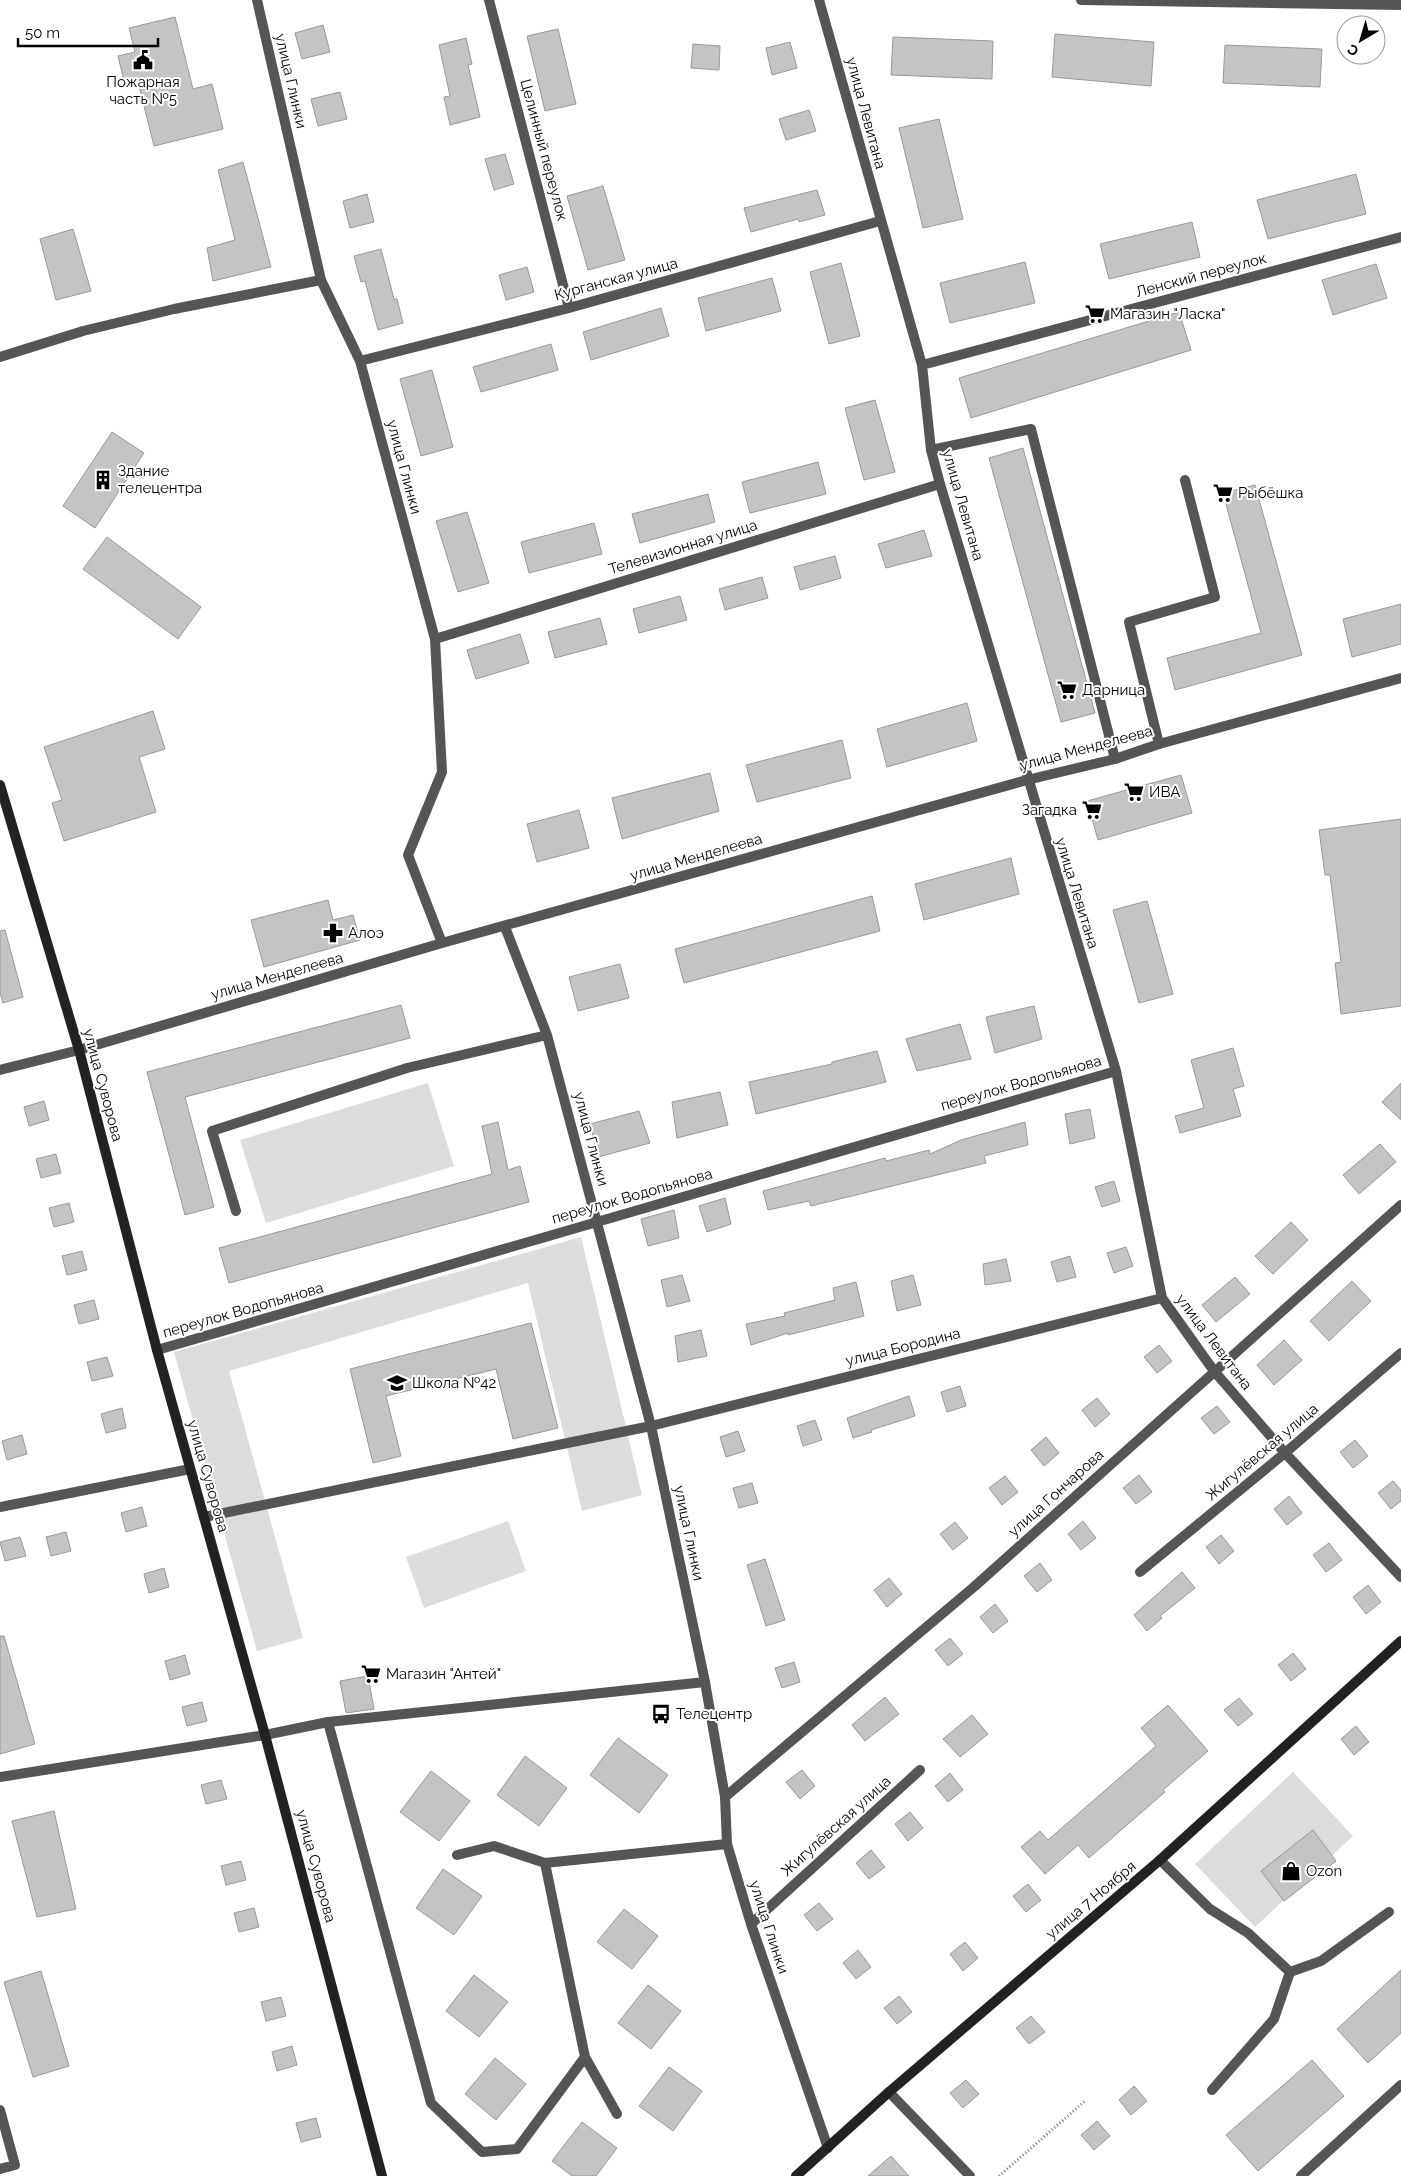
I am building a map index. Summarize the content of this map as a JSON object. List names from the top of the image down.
{
  "streets": {
    "street": [
      "улица Глинки",
      "улица Левитана",
      "Целинный переулок",
      "Ленский переулок",
      "Курганская улица",
      "Телевизионная улица",
      "улица Менделеева",
      "переулок Водопьянова",
      "улица Суворова",
      "улица Бородина",
      "Жигулёвская улица",
      "улица Гончарова",
      "улица 7 Ноября"
    ]
  },
  "crossings": [
    ["улица Глинки", "Курганская улица"],
    ["улица Глинки", "Телевизионная улица"],
    ["улица Глинки", "улица Менделеева"],
    ["улица Глинки", "переулок Водопьянова"],
    ["улица Глинки", "улица Бородина"],
    ["улица Глинки", "Жигулёвская улица"],
    ["улица Глинки", "улица Гончарова"],
    ["улица Глинки", "улица 7 Ноября"],
    ["улица Левитана", "Ленский переулок"],
    ["улица Левитана", "Курганская улица"],
    ["улица Левитана", "Телевизионная улица"],
    ["улица Левитана", "улица Менделеева"],
    ["улица Левитана", "переулок Водопьянова"],
    ["улица Левитана", "улица Бородина"],
    ["улица Левитана", "Жигулёвская улица"],
    ["улица Левитана", "улица Гончарова"],
    ["Целинный переулок", "Курганская улица"],
    ["улица Менделеева", "улица Суворова"],
    ["переулок Водопьянова", "улица Суворова"],
    ["улица Суворова", "улица Бородина"]
  ],
  "places": {
    "public building": ["Пожарная часть №5"],
    "supermarket": [
      "Магазин \"Ласка\"",
      "Рыбёшка",
      "Дарница",
      "ИВА",
      "Загадка",
      "Магазин \"Антей\""
    ],
    "building": ["Здание телецентра"],
    "pharmacy": ["Алоэ"],
    "school or university": ["Школа №42"],
    "bus stop": ["Телецентр"],
    "shop": ["Ozon"]
  },
  "scale_bar": "50 m",
  "north": "bottom left"
}
